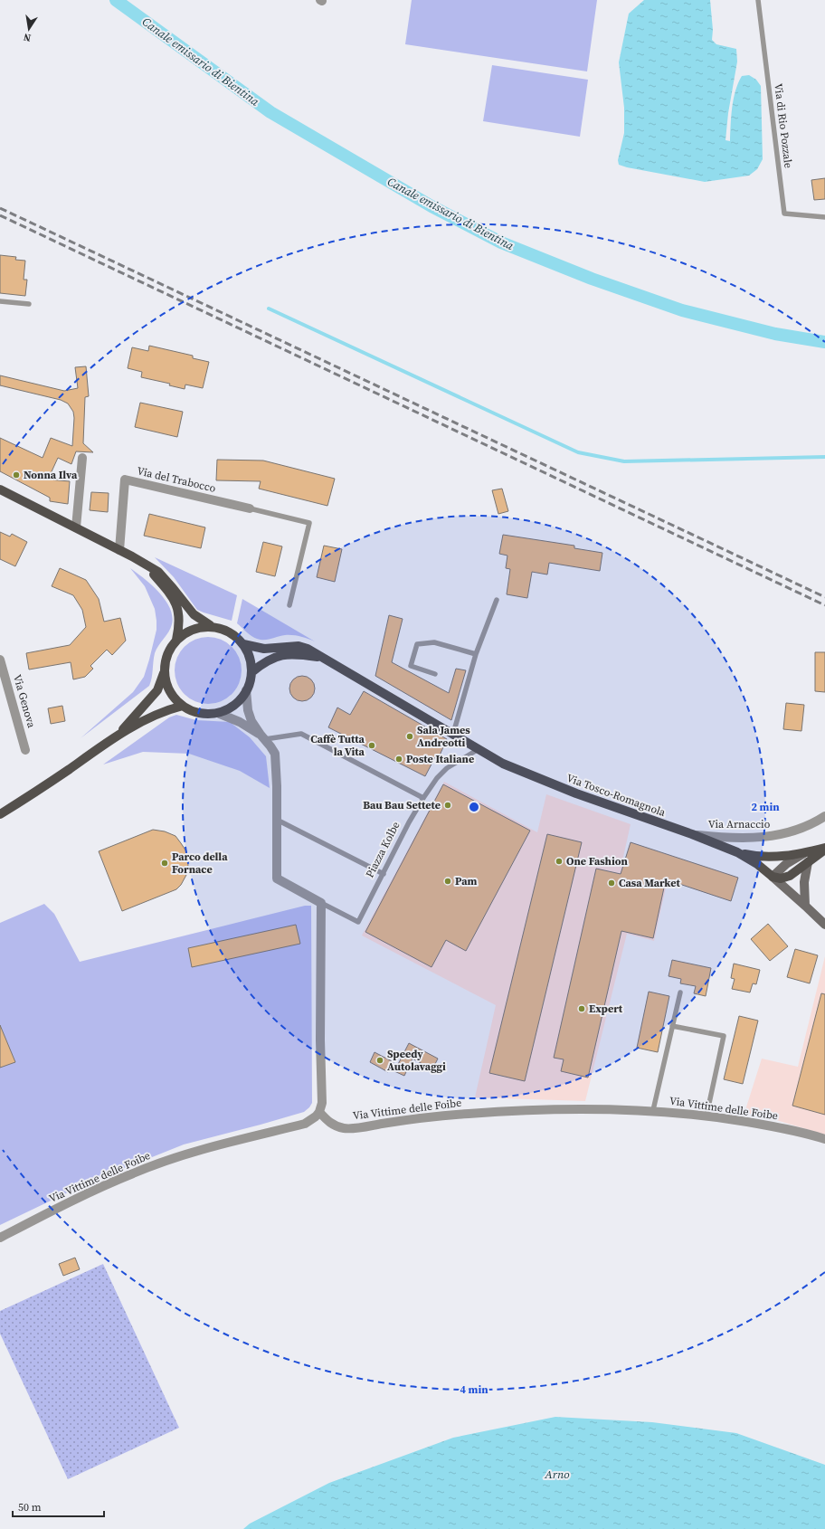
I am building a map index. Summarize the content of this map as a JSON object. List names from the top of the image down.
{
  "streets": {
    "main road": ["Via Tosco-Romagnola"],
    "street": [
      "Via del Trabocco",
      "Via Genova",
      "Via Arnaccio",
      "Piazza Kolbe",
      "Via Vittime delle Foibe"
    ],
    "lane": ["Via di Rio Pozzale"]
  },
  "crossings": [
    ["Via Tosco-Romagnola", "Via Arnaccio"],
    ["Via Tosco-Romagnola", "Piazza Kolbe"]
  ],
  "water": ["Canale emissario di Bientina", "Arno"],
  "places": [
    "Nonna Ilva",
    "Sala James Andreotti",
    "Caffè Tutta la Vita",
    "Poste Italiane",
    "Bau Bau Settete",
    "One Fashion",
    "Parco della Fornace",
    "Pam",
    "Casa Market",
    "Expert",
    "Speedy Autolavaggi"
  ],
  "scale_bar": "50 m",
  "north": "bottom",
  "rings": ["2 min", "4 min"]
}
